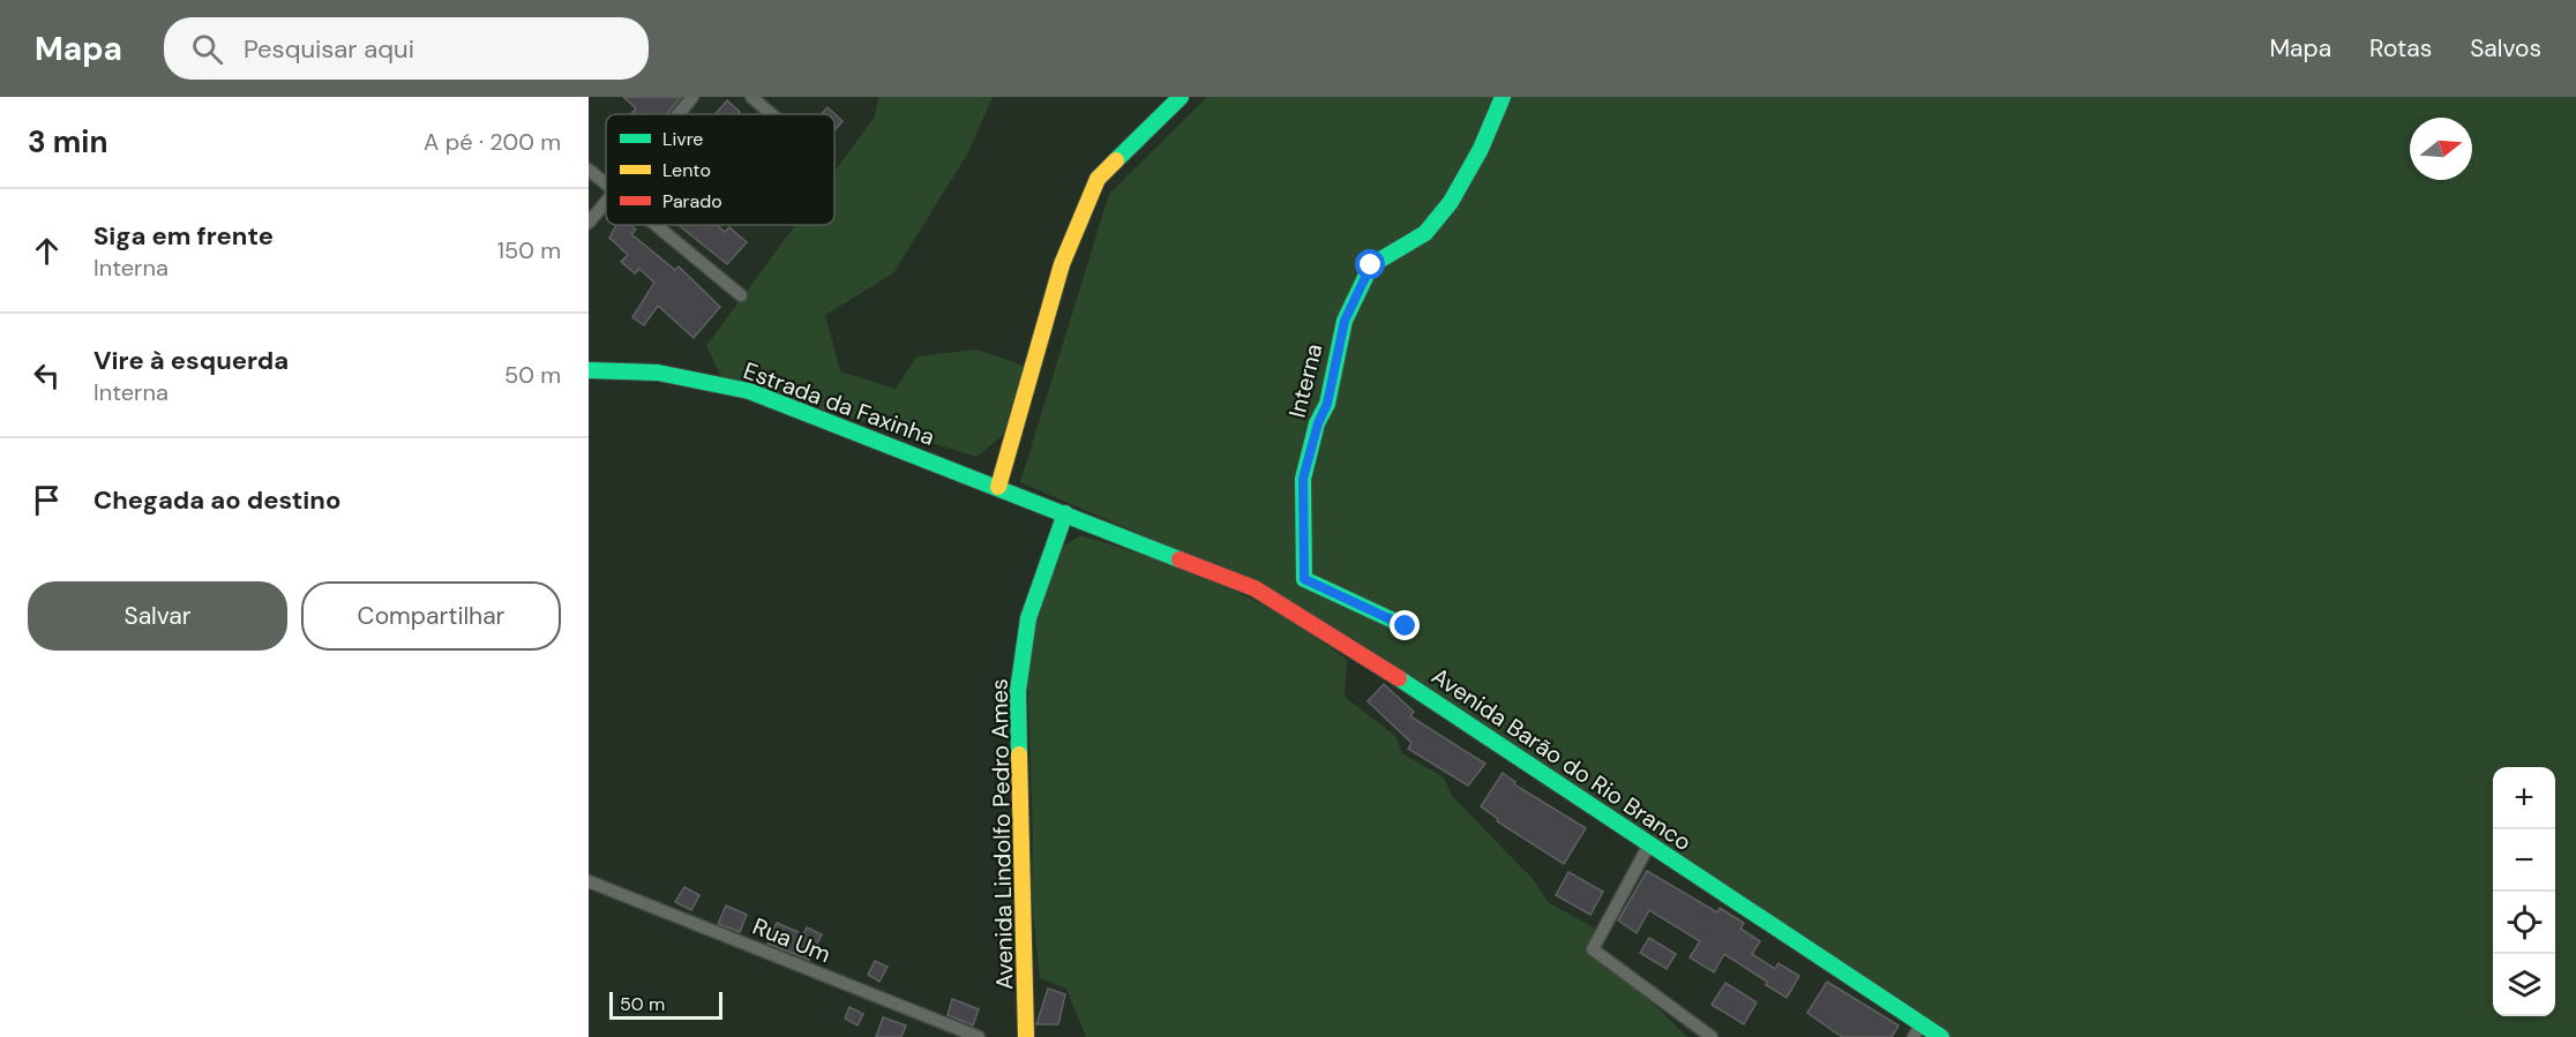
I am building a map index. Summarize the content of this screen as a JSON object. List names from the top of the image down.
{
  "streets": {
    "street": [
      "Interna",
      "Estrada da Faxinha",
      "Avenida Barão do Rio Branco",
      "Avenida Lindolfo Pedro Ames",
      "Rua Um"
    ]
  },
  "crossings": [
    ["Estrada da Faxinha", "Avenida Barão do Rio Branco"],
    ["Estrada da Faxinha", "Avenida Lindolfo Pedro Ames"],
    ["Avenida Barão do Rio Branco", "Avenida Lindolfo Pedro Ames"]
  ],
  "legend": ["Livre", "Lento", "Parado"],
  "scale_bar": "50 m",
  "north": "right",
  "page": {
    "header": "Mapa",
    "search": "Pesquisar aqui",
    "nav": ["Mapa", "Rotas", "Salvos"],
    "heading": ["3 min", "A pé · 200 m"],
    "list": [
      ["Siga em frente", "Interna", "150 m"],
      ["Vire à esquerda", "Interna", "50 m"],
      "Chegada ao destino"
    ],
    "buttons": ["Salvar", "Compartilhar"],
    "map_buttons": ["+", "−"],
    "scale": "50 m"
  }
}
